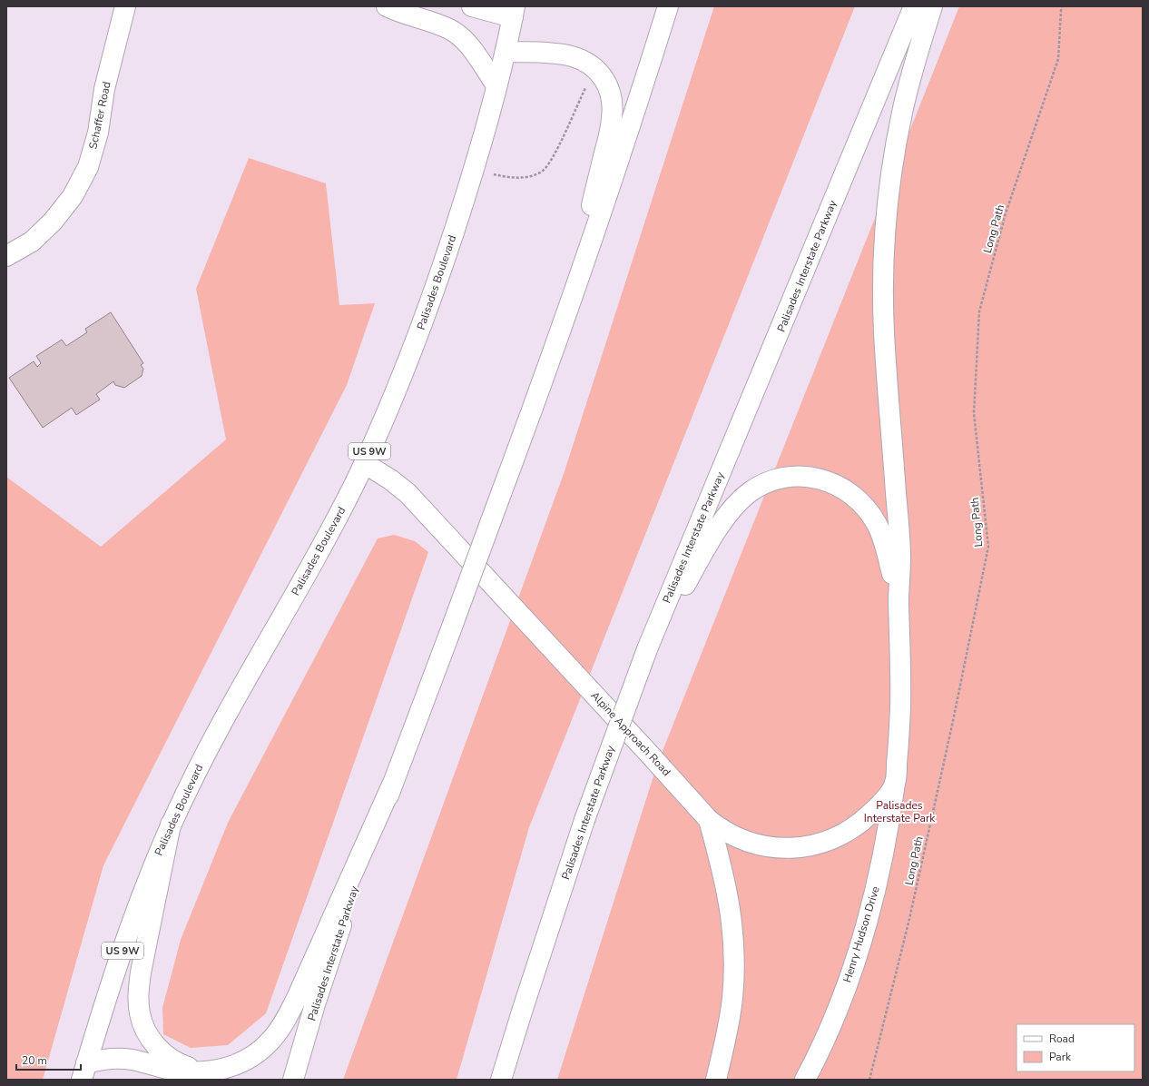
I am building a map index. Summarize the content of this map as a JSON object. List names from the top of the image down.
{
  "streets": {
    "main road": [
      "Schaffer Road",
      "Palisades Interstate Parkway",
      "Palisades Boulevard",
      "US 9W",
      "Alpine Approach Road",
      "Henry Hudson Drive"
    ],
    "path": ["Long Path"]
  },
  "crossings": [
    ["Palisades Boulevard", "Alpine Approach Road"]
  ],
  "parks": ["Palisades Interstate Park"],
  "legend": ["Road", "Park"],
  "scale_bar": "20 m"
}
